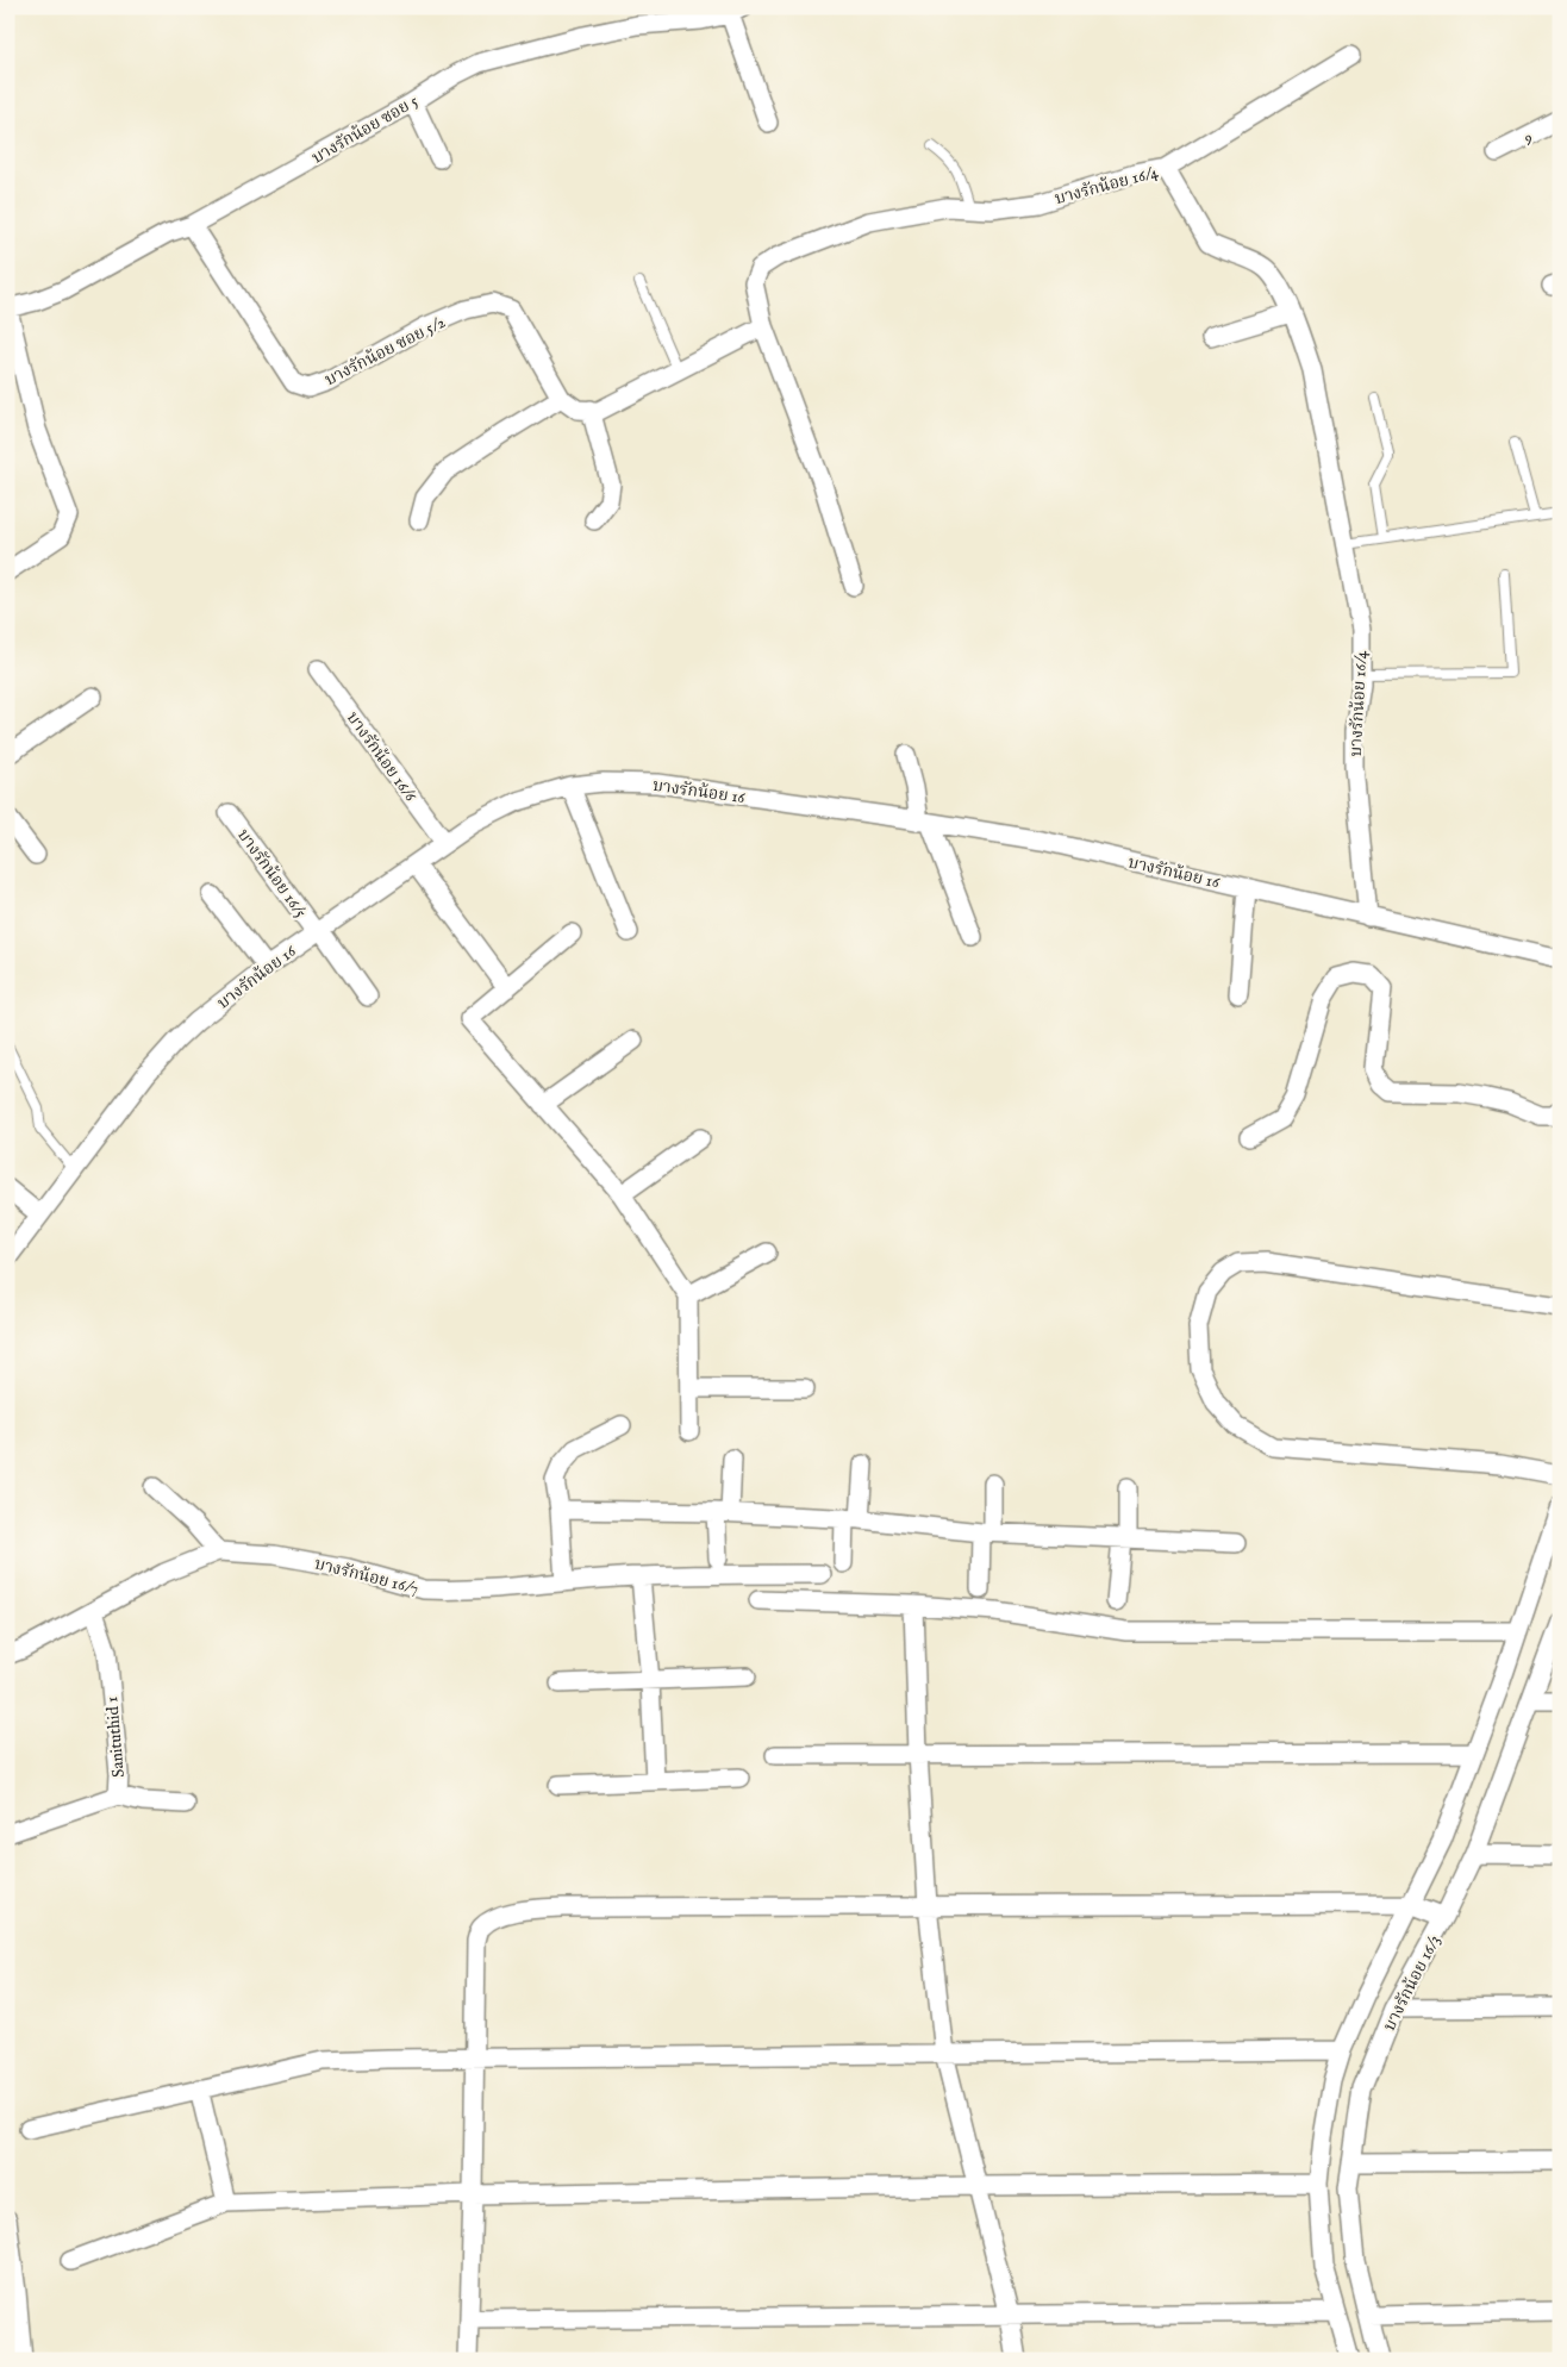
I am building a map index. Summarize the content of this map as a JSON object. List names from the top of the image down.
{
  "streets": {
    "street": [
      "บางรักน้อย ซอย 5",
      "9",
      "บางรักน้อย 16/4",
      "บางรักน้อย ซอย 5/2",
      "บางรักน้อย 16/6",
      "บางรักน้อย 16",
      "บางรักน้อย 16/5",
      "บางรักน้อย 16/7",
      "Sanituthid 1",
      "บางรักน้อย 16/3"
    ]
  },
  "crossings": [
    ["บางรักน้อย ซอย 5", "บางรักน้อย ซอย 5/2"],
    ["บางรักน้อย 16/4", "บางรักน้อย 16"],
    ["บางรักน้อย 16/6", "บางรักน้อย 16"],
    ["บางรักน้อย 16", "บางรักน้อย 16/5"],
    ["บางรักน้อย 16/7", "Sanituthid 1"]
  ]
}
